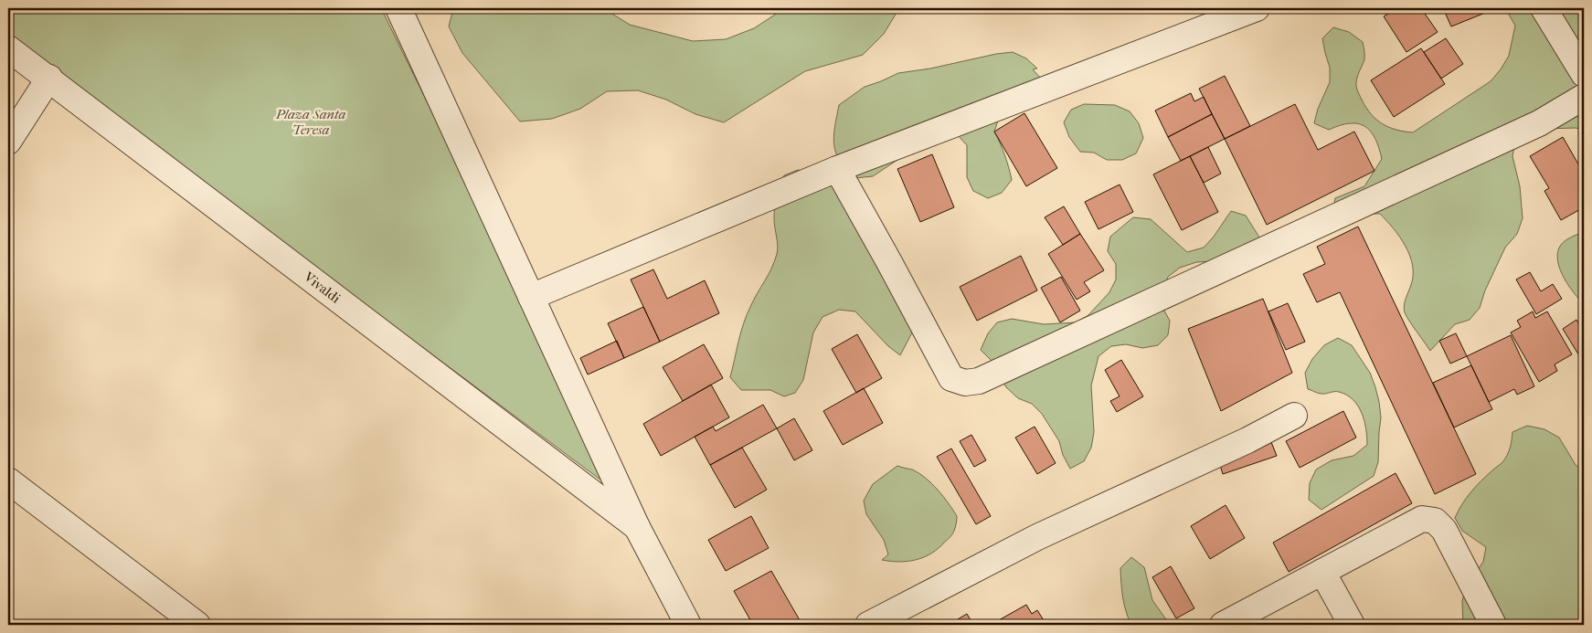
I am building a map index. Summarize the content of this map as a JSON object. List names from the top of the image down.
{
  "streets": {
    "street": ["Vivaldi"]
  },
  "parks": ["Plaza Santa Teresa"]
}
